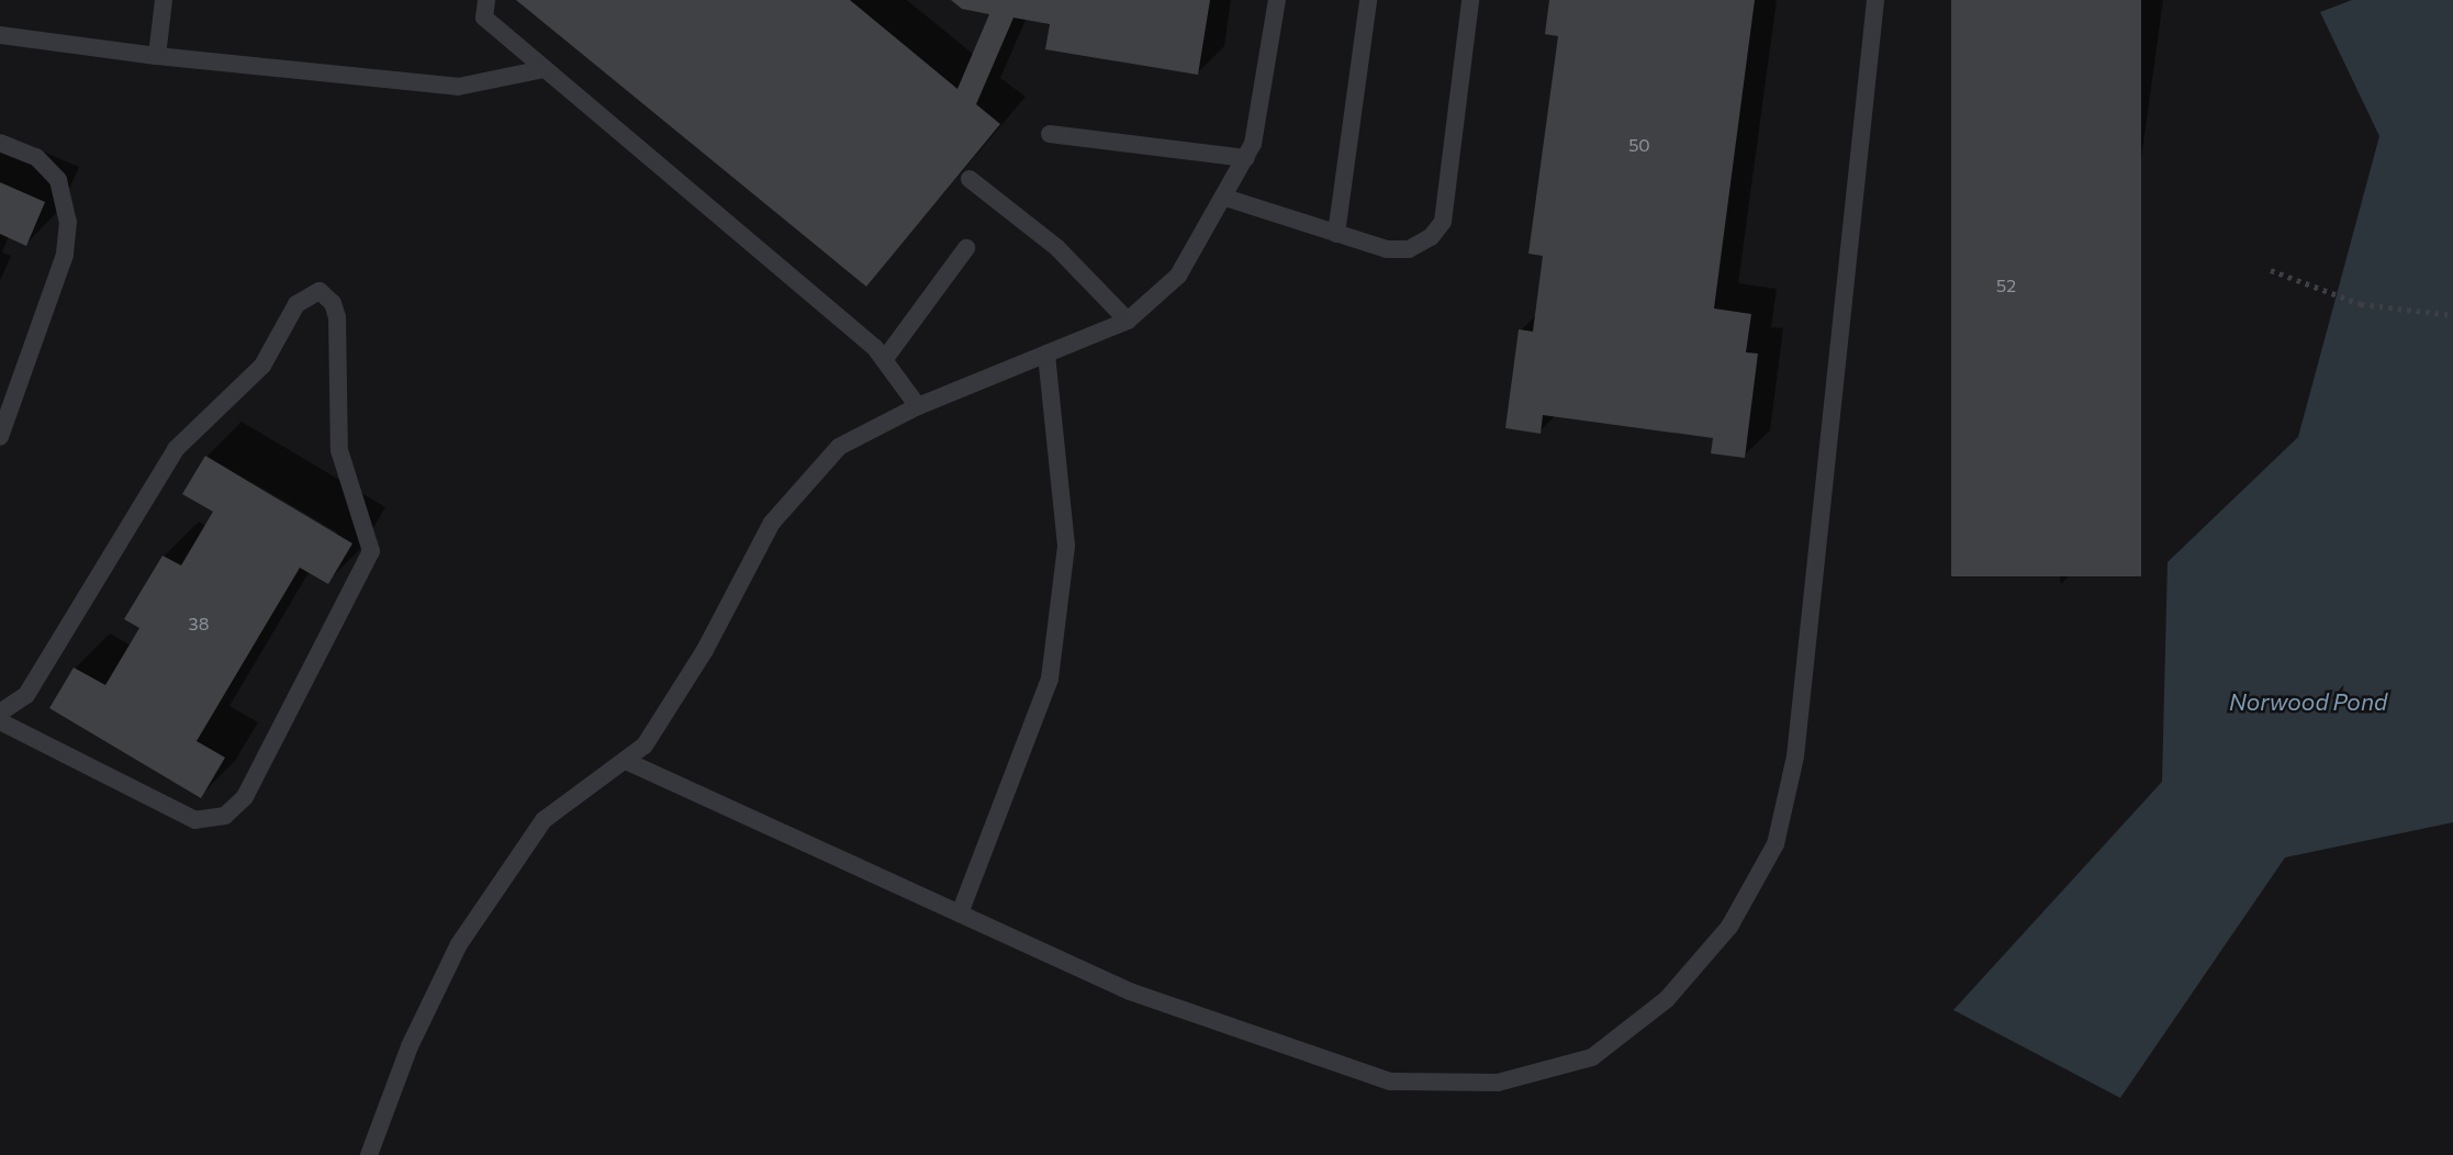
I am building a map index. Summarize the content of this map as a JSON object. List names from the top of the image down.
{
  "water": ["Norwood Pond"],
  "house_numbers": ["50", "52", "38"]
}
